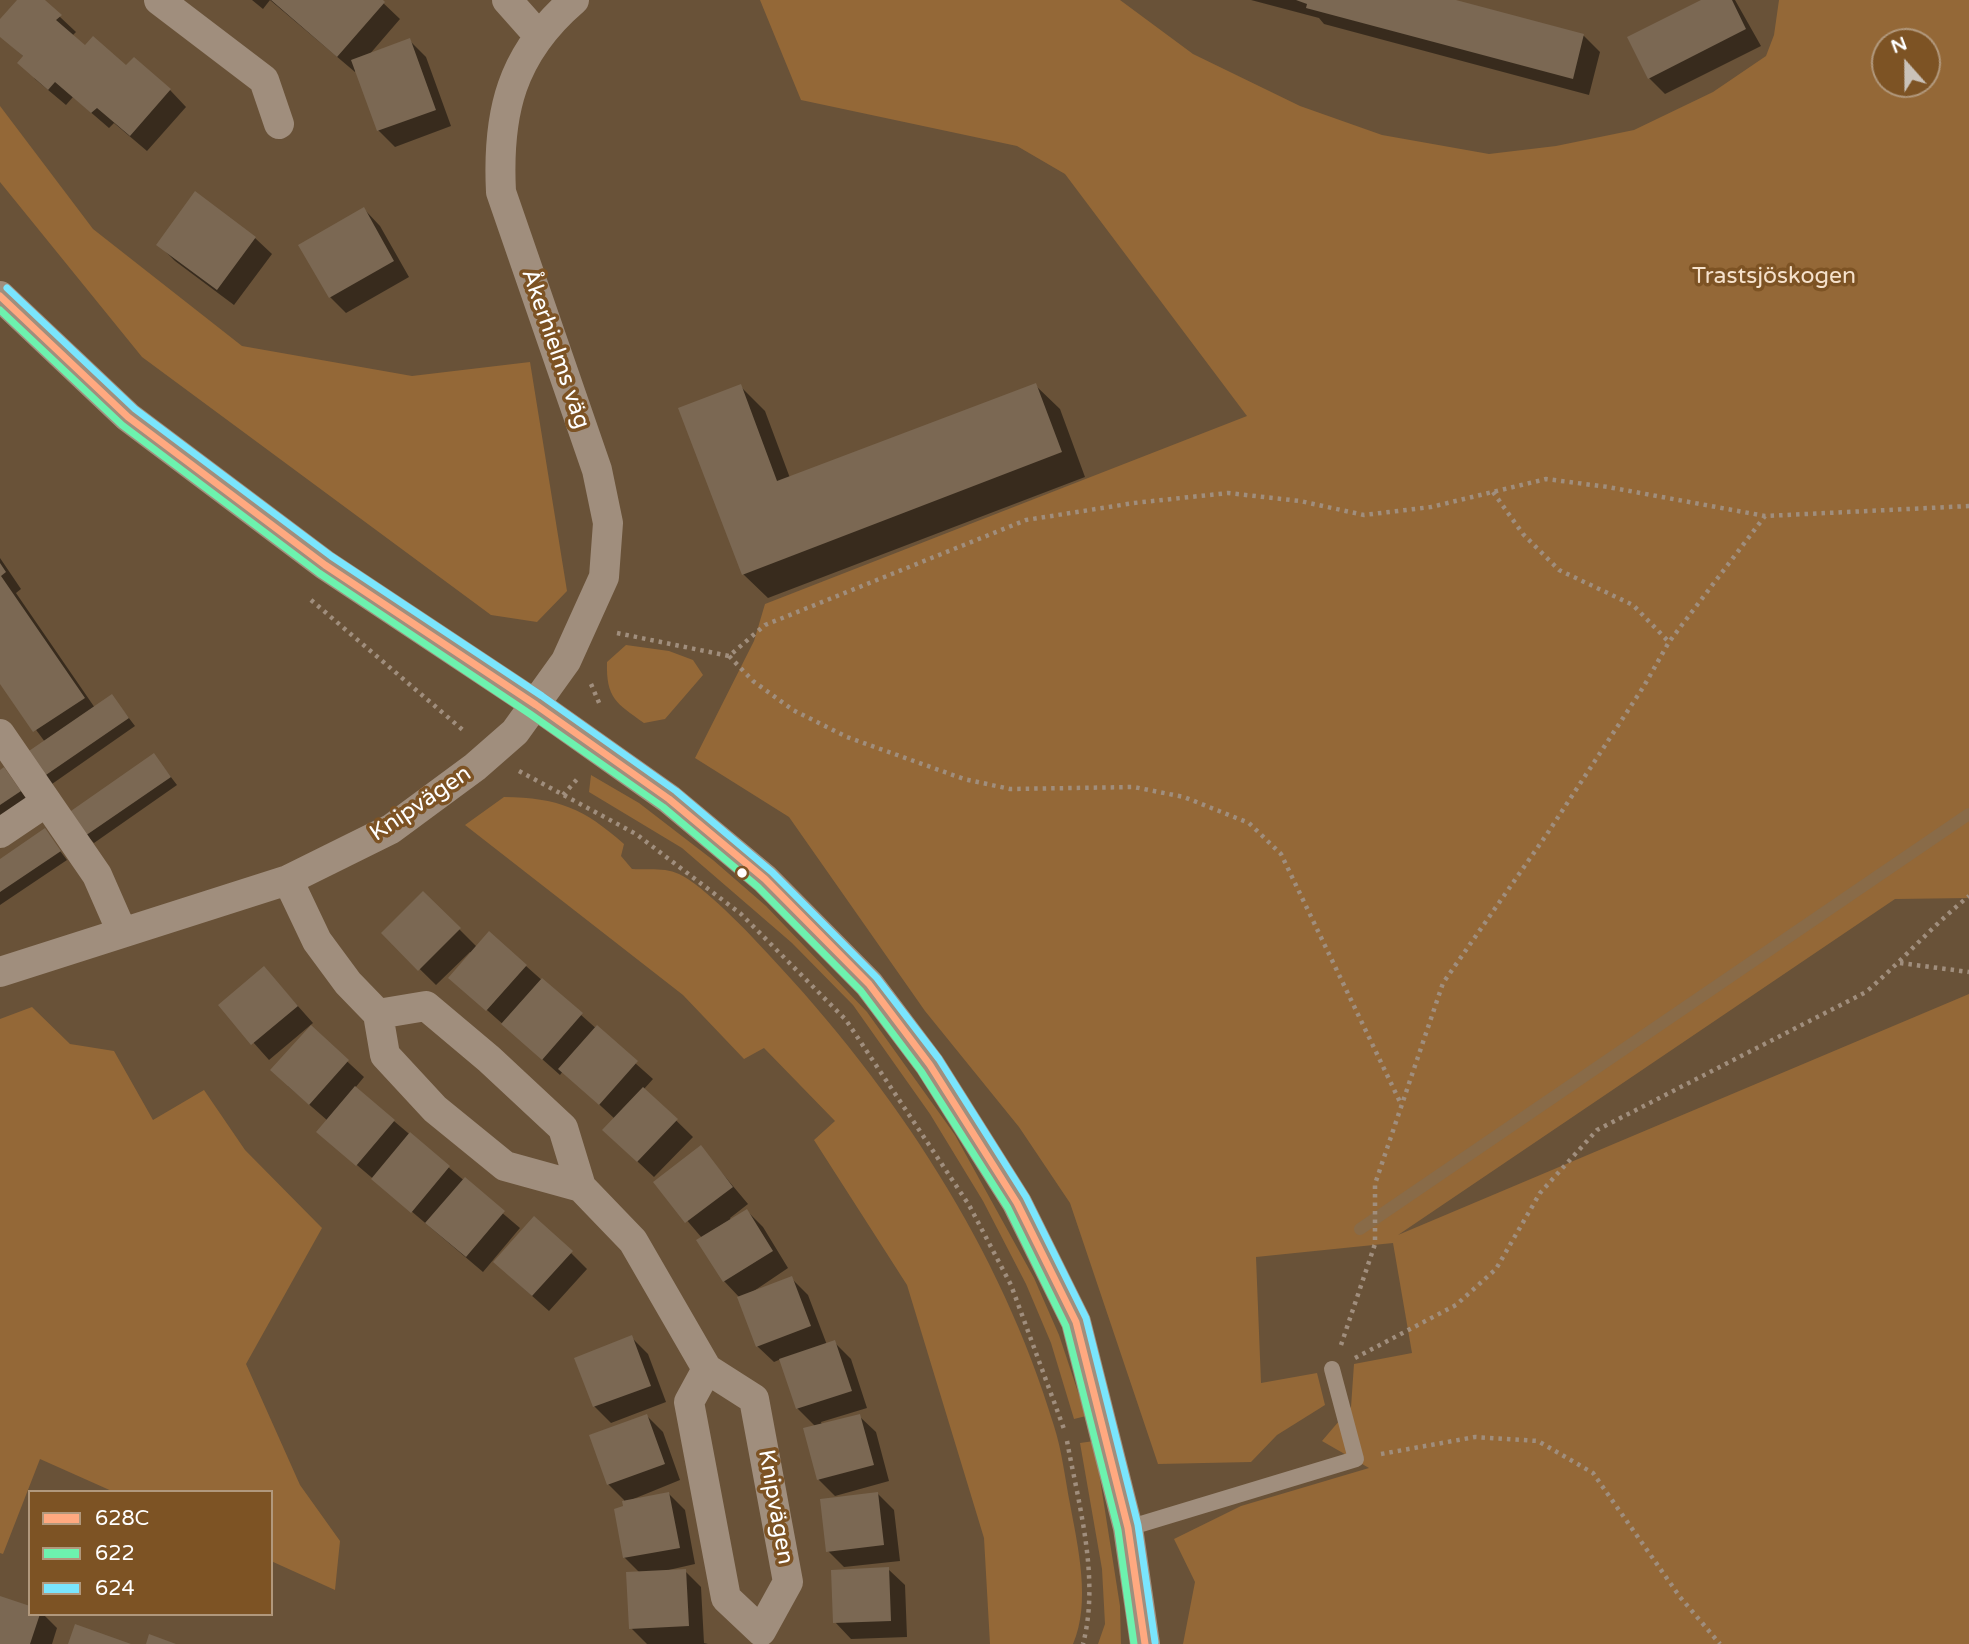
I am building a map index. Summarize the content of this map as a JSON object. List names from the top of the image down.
{
  "streets": {
    "street": ["Åkerhielms väg", "Knipvägen"]
  },
  "crossings": [
    ["Åkerhielms väg", "Knipvägen"]
  ],
  "parks": ["Trastsjöskogen"],
  "lines": ["transit line 624", "transit line 628C", "transit line 622"],
  "legend": ["628C", "622", "624"],
  "north": "top"
}
